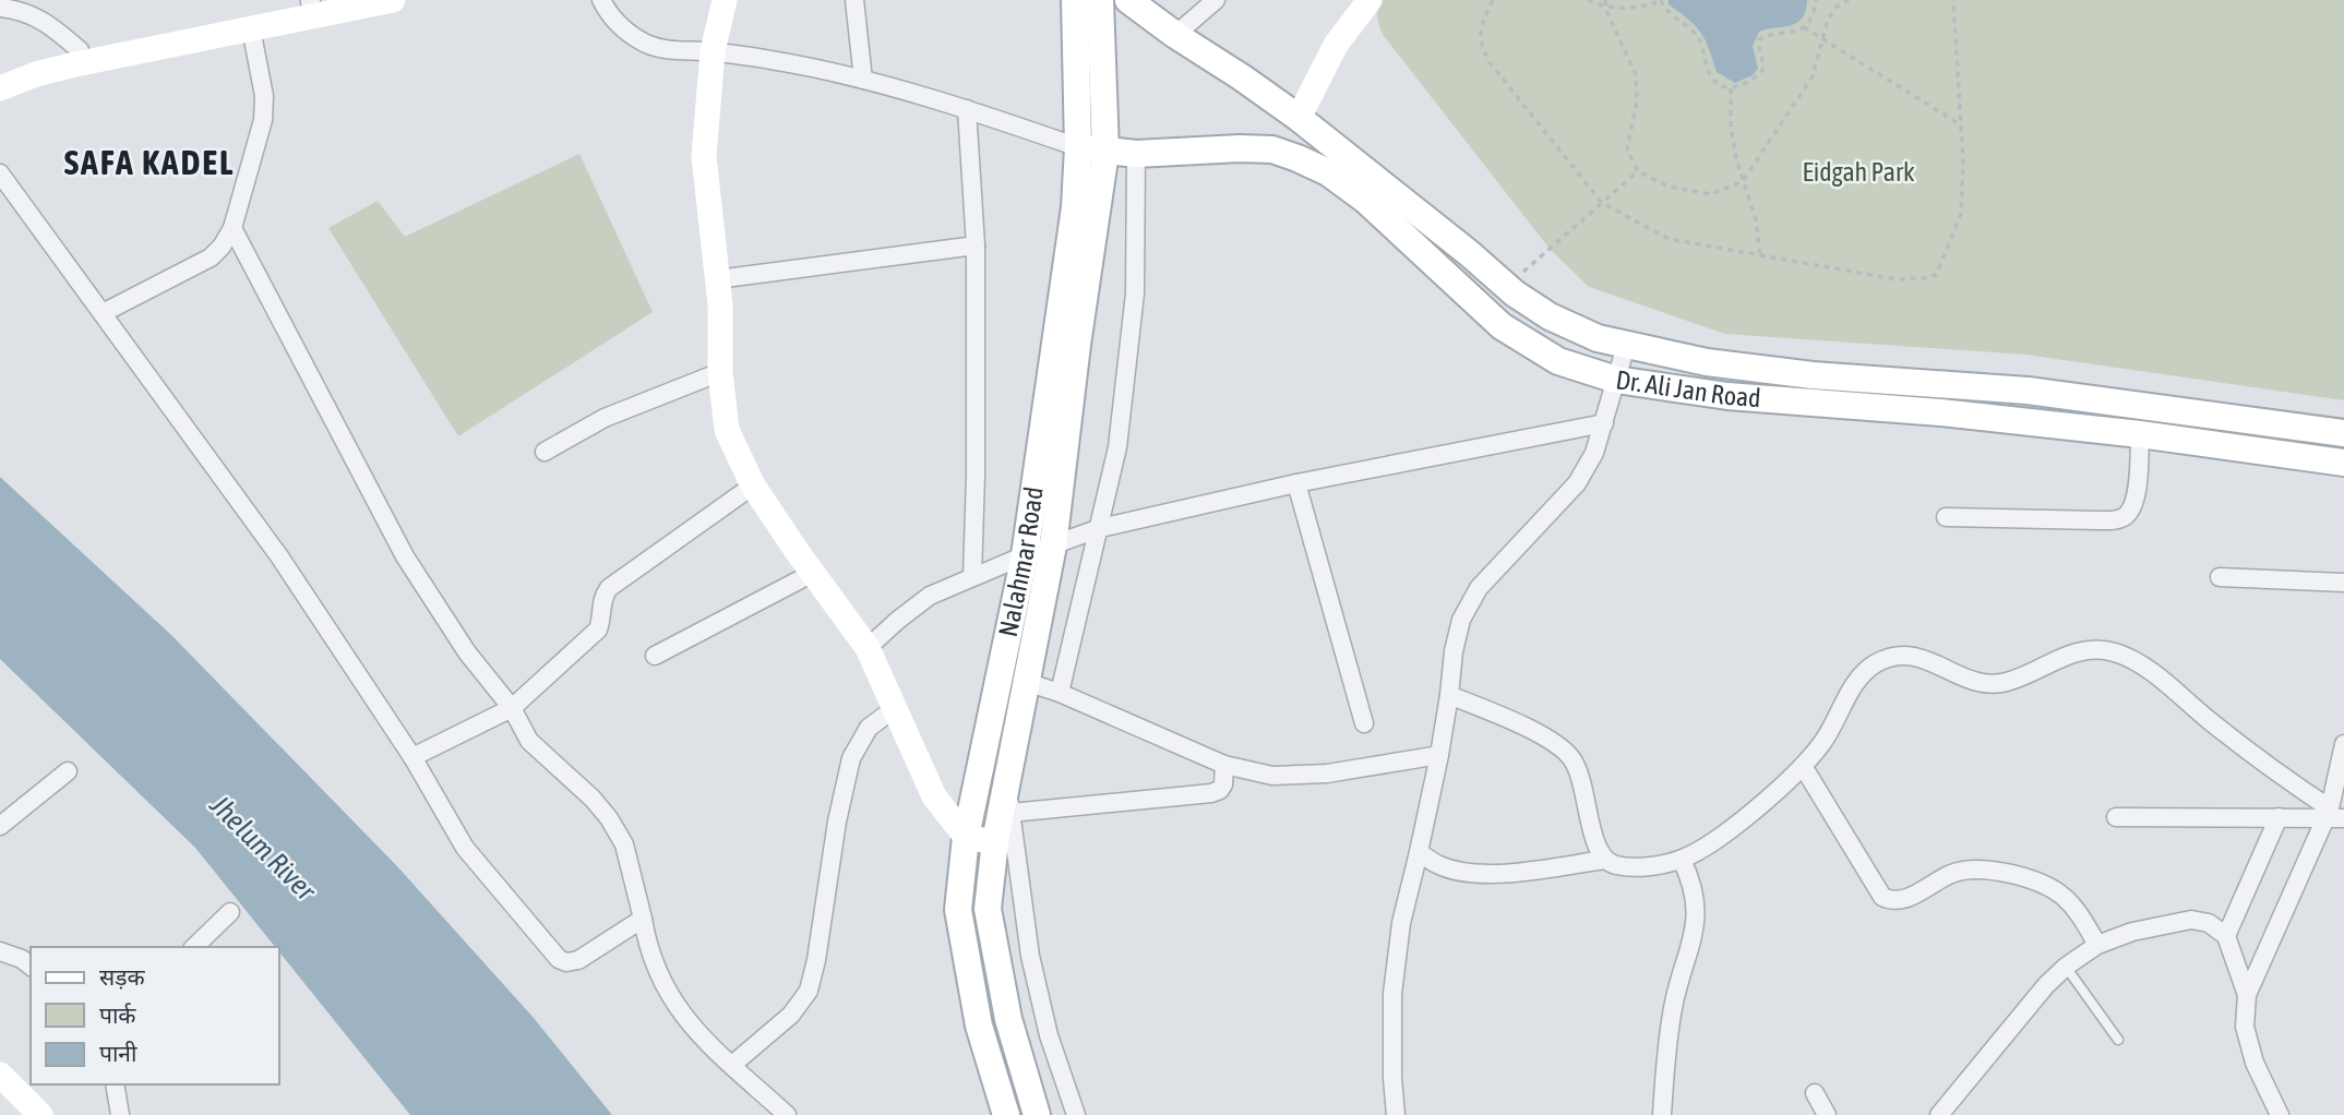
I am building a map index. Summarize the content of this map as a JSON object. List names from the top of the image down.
{
  "streets": {
    "main road": ["Dr. Ali Jan Road", "Nalahmar Road"]
  },
  "crossings": [
    ["Dr. Ali Jan Road", "Nalahmar Road"]
  ],
  "districts": ["SAFA KADEL"],
  "water": ["Jhelum River"],
  "parks": ["Eidgah Park"],
  "legend": ["सड़क", "पार्क", "पानी"]
}
